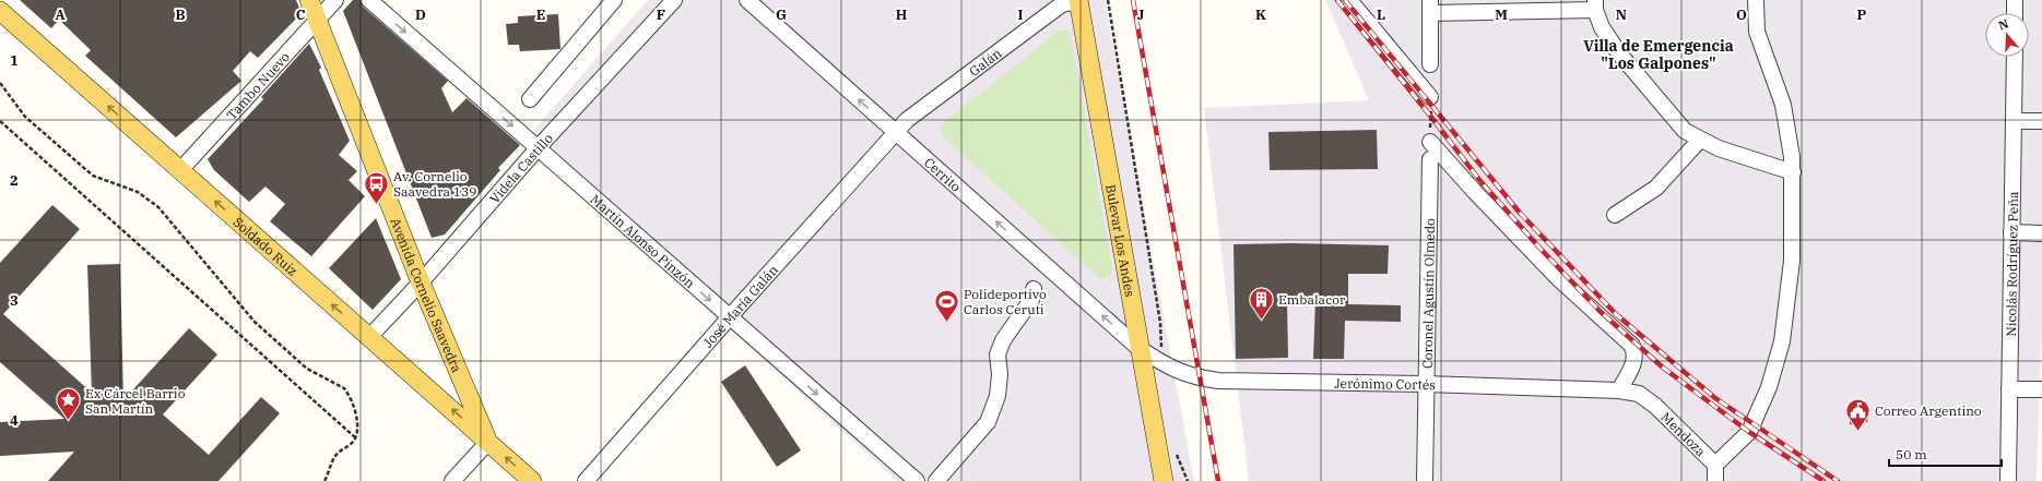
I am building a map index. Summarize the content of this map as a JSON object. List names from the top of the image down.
{
  "streets": {
    "main road": ["Bulevar Los Andes", "Soldado Ruiz", "Avenida Cornelio Saavedra"],
    "street": [
      "Galán",
      "Tambo Nuevo",
      "Videla Castillo",
      "Cerrito",
      "Martín Alonso Pinzón",
      "Nicolás Rodríguez Peña",
      "Coronel Agustín Olmedo",
      "José María Galán",
      "Jerónimo Cortés",
      "Mendoza"
    ]
  },
  "crossings": [
    ["Galán", "Cerrito"],
    ["Galán", "Bulevar Los Andes"],
    ["Galán", "José María Galán"],
    ["Tambo Nuevo", "Soldado Ruiz"],
    ["Tambo Nuevo", "Avenida Cornelio Saavedra"],
    ["Videla Castillo", "Martín Alonso Pinzón"],
    ["Videla Castillo", "Soldado Ruiz"],
    ["Videla Castillo", "Avenida Cornelio Saavedra"],
    ["Cerrito", "Bulevar Los Andes"],
    ["Cerrito", "José María Galán"],
    ["Cerrito", "Jerónimo Cortés"],
    ["Martín Alonso Pinzón", "José María Galán"],
    ["Bulevar Los Andes", "Jerónimo Cortés"],
    ["Soldado Ruiz", "Avenida Cornelio Saavedra"],
    ["Coronel Agustín Olmedo", "Jerónimo Cortés"],
    ["Jerónimo Cortés", "Mendoza"]
  ],
  "one_way": ["Cerrito", "Martín Alonso Pinzón", "Soldado Ruiz"],
  "districts": ["Villa de Emergencia \"Los Galpones\""],
  "places": {
    "bus stop": ["Av. Cornelio Saavedra 139"],
    "building": ["Embalacor"],
    "sports": ["Polideportivo Carlos Ceruti"],
    "place": ["Ex Cárcel Barrio San Martín"],
    "public building": ["Correo Argentino"]
  },
  "scale_bar": "50 m",
  "north": "top",
  "grid": {
    "columns": [
      "A",
      "B",
      "C",
      "D",
      "E",
      "F",
      "G",
      "H",
      "I",
      "J",
      "K",
      "L",
      "M",
      "N",
      "O",
      "P"
    ],
    "rows": [
      "1",
      "2",
      "3",
      "4"
    ]
  }
}
